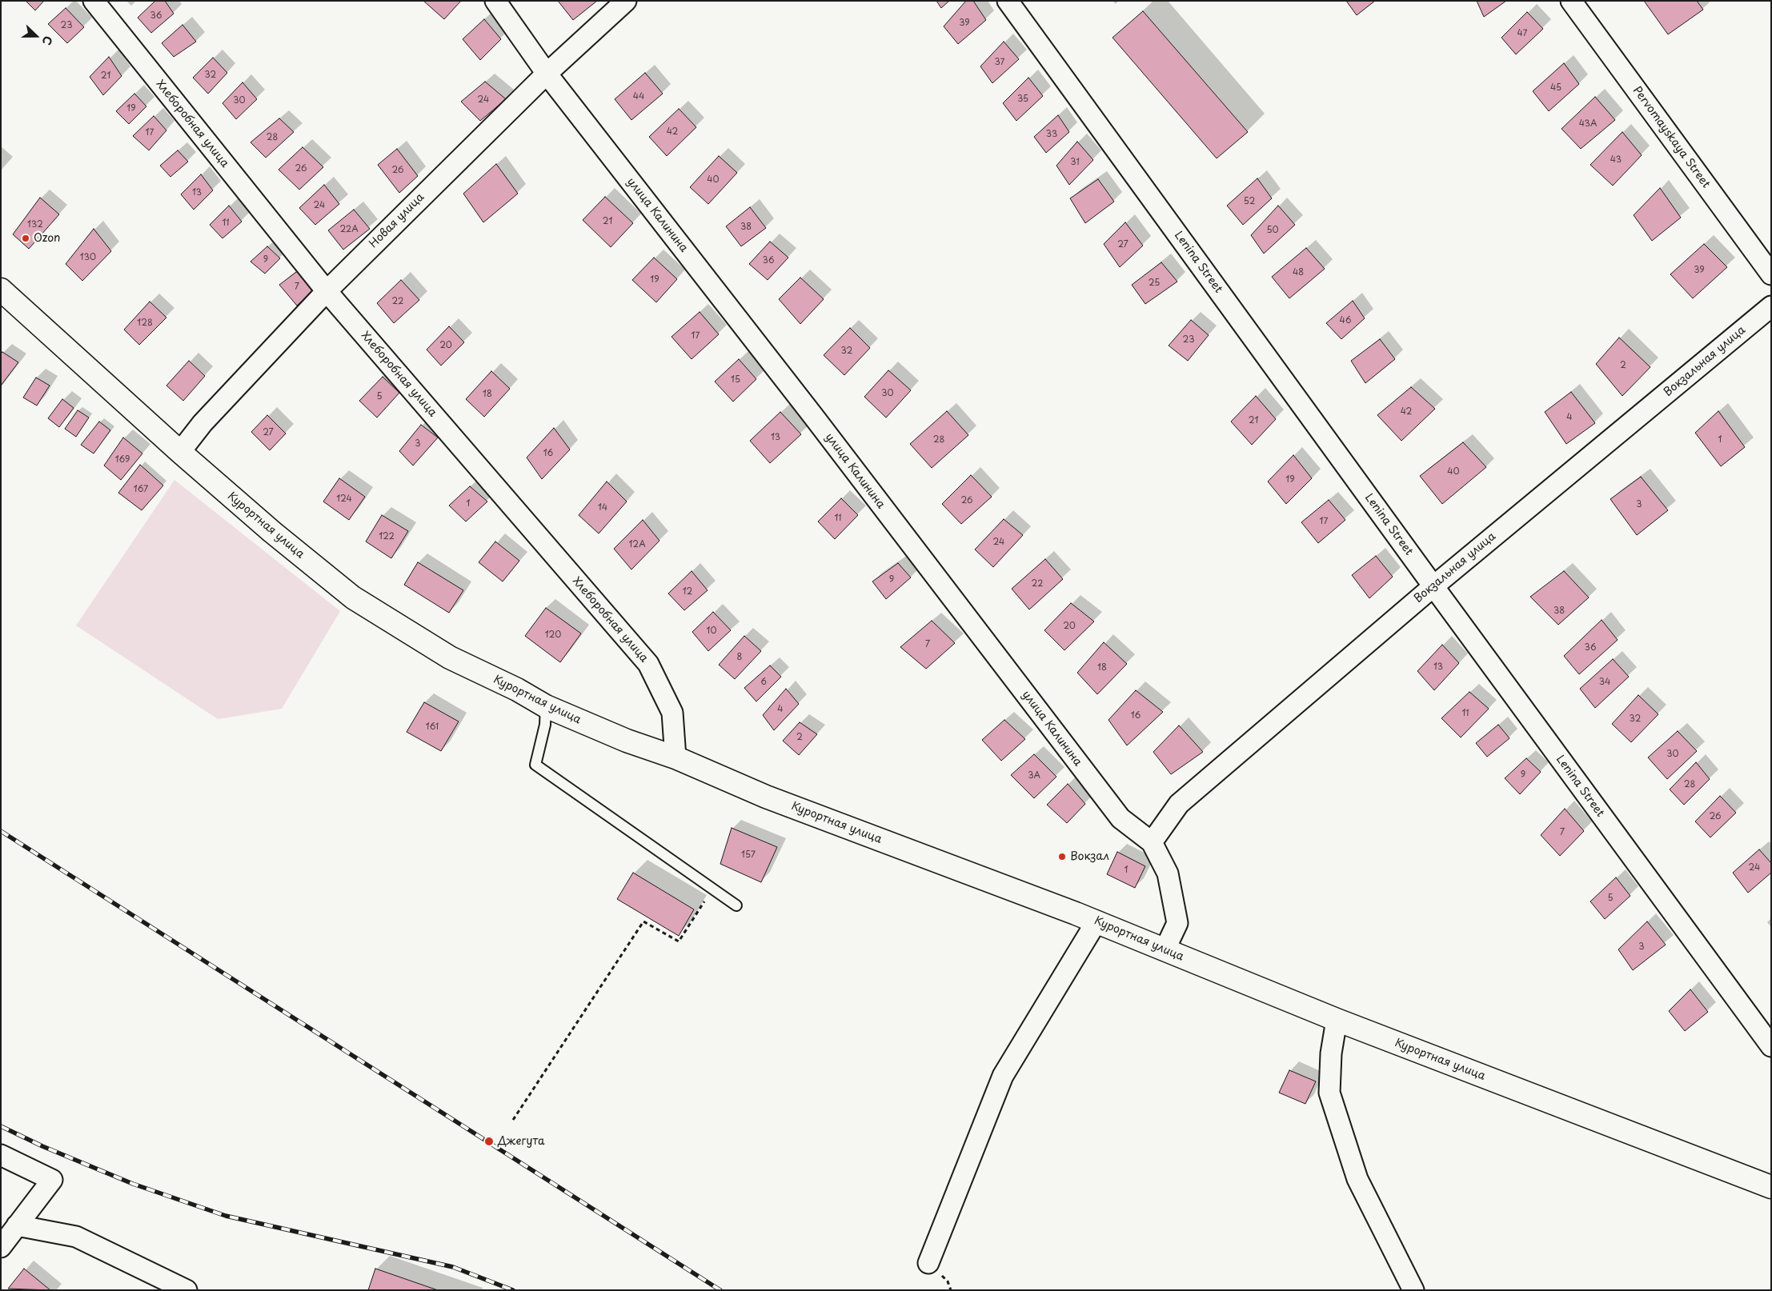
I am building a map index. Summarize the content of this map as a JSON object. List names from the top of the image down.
{
  "streets": {
    "main road": ["Курортная улица"],
    "street": [
      "Хлеборобная улица",
      "Pervomayskaya Street",
      "улица Калинина",
      "Новая улица",
      "Lenina Street",
      "Вокзальная улица"
    ]
  },
  "crossings": [
    ["Хлеборобная улица", "Новая улица"],
    ["Хлеборобная улица", "Курортная улица"],
    ["улица Калинина", "Новая улица"],
    ["улица Калинина", "Вокзальная улица"],
    ["улица Калинина", "Курортная улица"],
    ["Новая улица", "Курортная улица"],
    ["Lenina Street", "Вокзальная улица"]
  ],
  "places": ["Ozon", "Вокзал", "Джегута"],
  "house_numbers": [
    "36",
    "39",
    "23",
    "47",
    "37",
    "32",
    "21",
    "45",
    "44",
    "35",
    "24",
    "30",
    "19",
    "43А",
    "42",
    "17",
    "33",
    "28",
    "43",
    "31",
    "26",
    "26",
    "40",
    "13",
    "52",
    "24",
    "21",
    "11",
    "132",
    "38",
    "22А",
    "50",
    "27",
    "130",
    "9",
    "36",
    "39",
    "48",
    "19",
    "25",
    "7",
    "22",
    "46",
    "128",
    "17",
    "23",
    "20",
    "32",
    "2",
    "15",
    "30",
    "18",
    "5",
    "42",
    "4",
    "21",
    "27",
    "13",
    "28",
    "1",
    "3",
    "16",
    "169",
    "40",
    "19",
    "167",
    "124",
    "26",
    "1",
    "3",
    "14",
    "11",
    "17",
    "122",
    "24",
    "12А",
    "9",
    "22",
    "12",
    "38",
    "20",
    "10",
    "120",
    "7",
    "36",
    "8",
    "13",
    "18",
    "6",
    "34",
    "4",
    "11",
    "16",
    "32",
    "161",
    "2",
    "30",
    "9",
    "3А",
    "28",
    "26",
    "7",
    "157",
    "24",
    "1",
    "5",
    "3"
  ],
  "north": "right"
}
